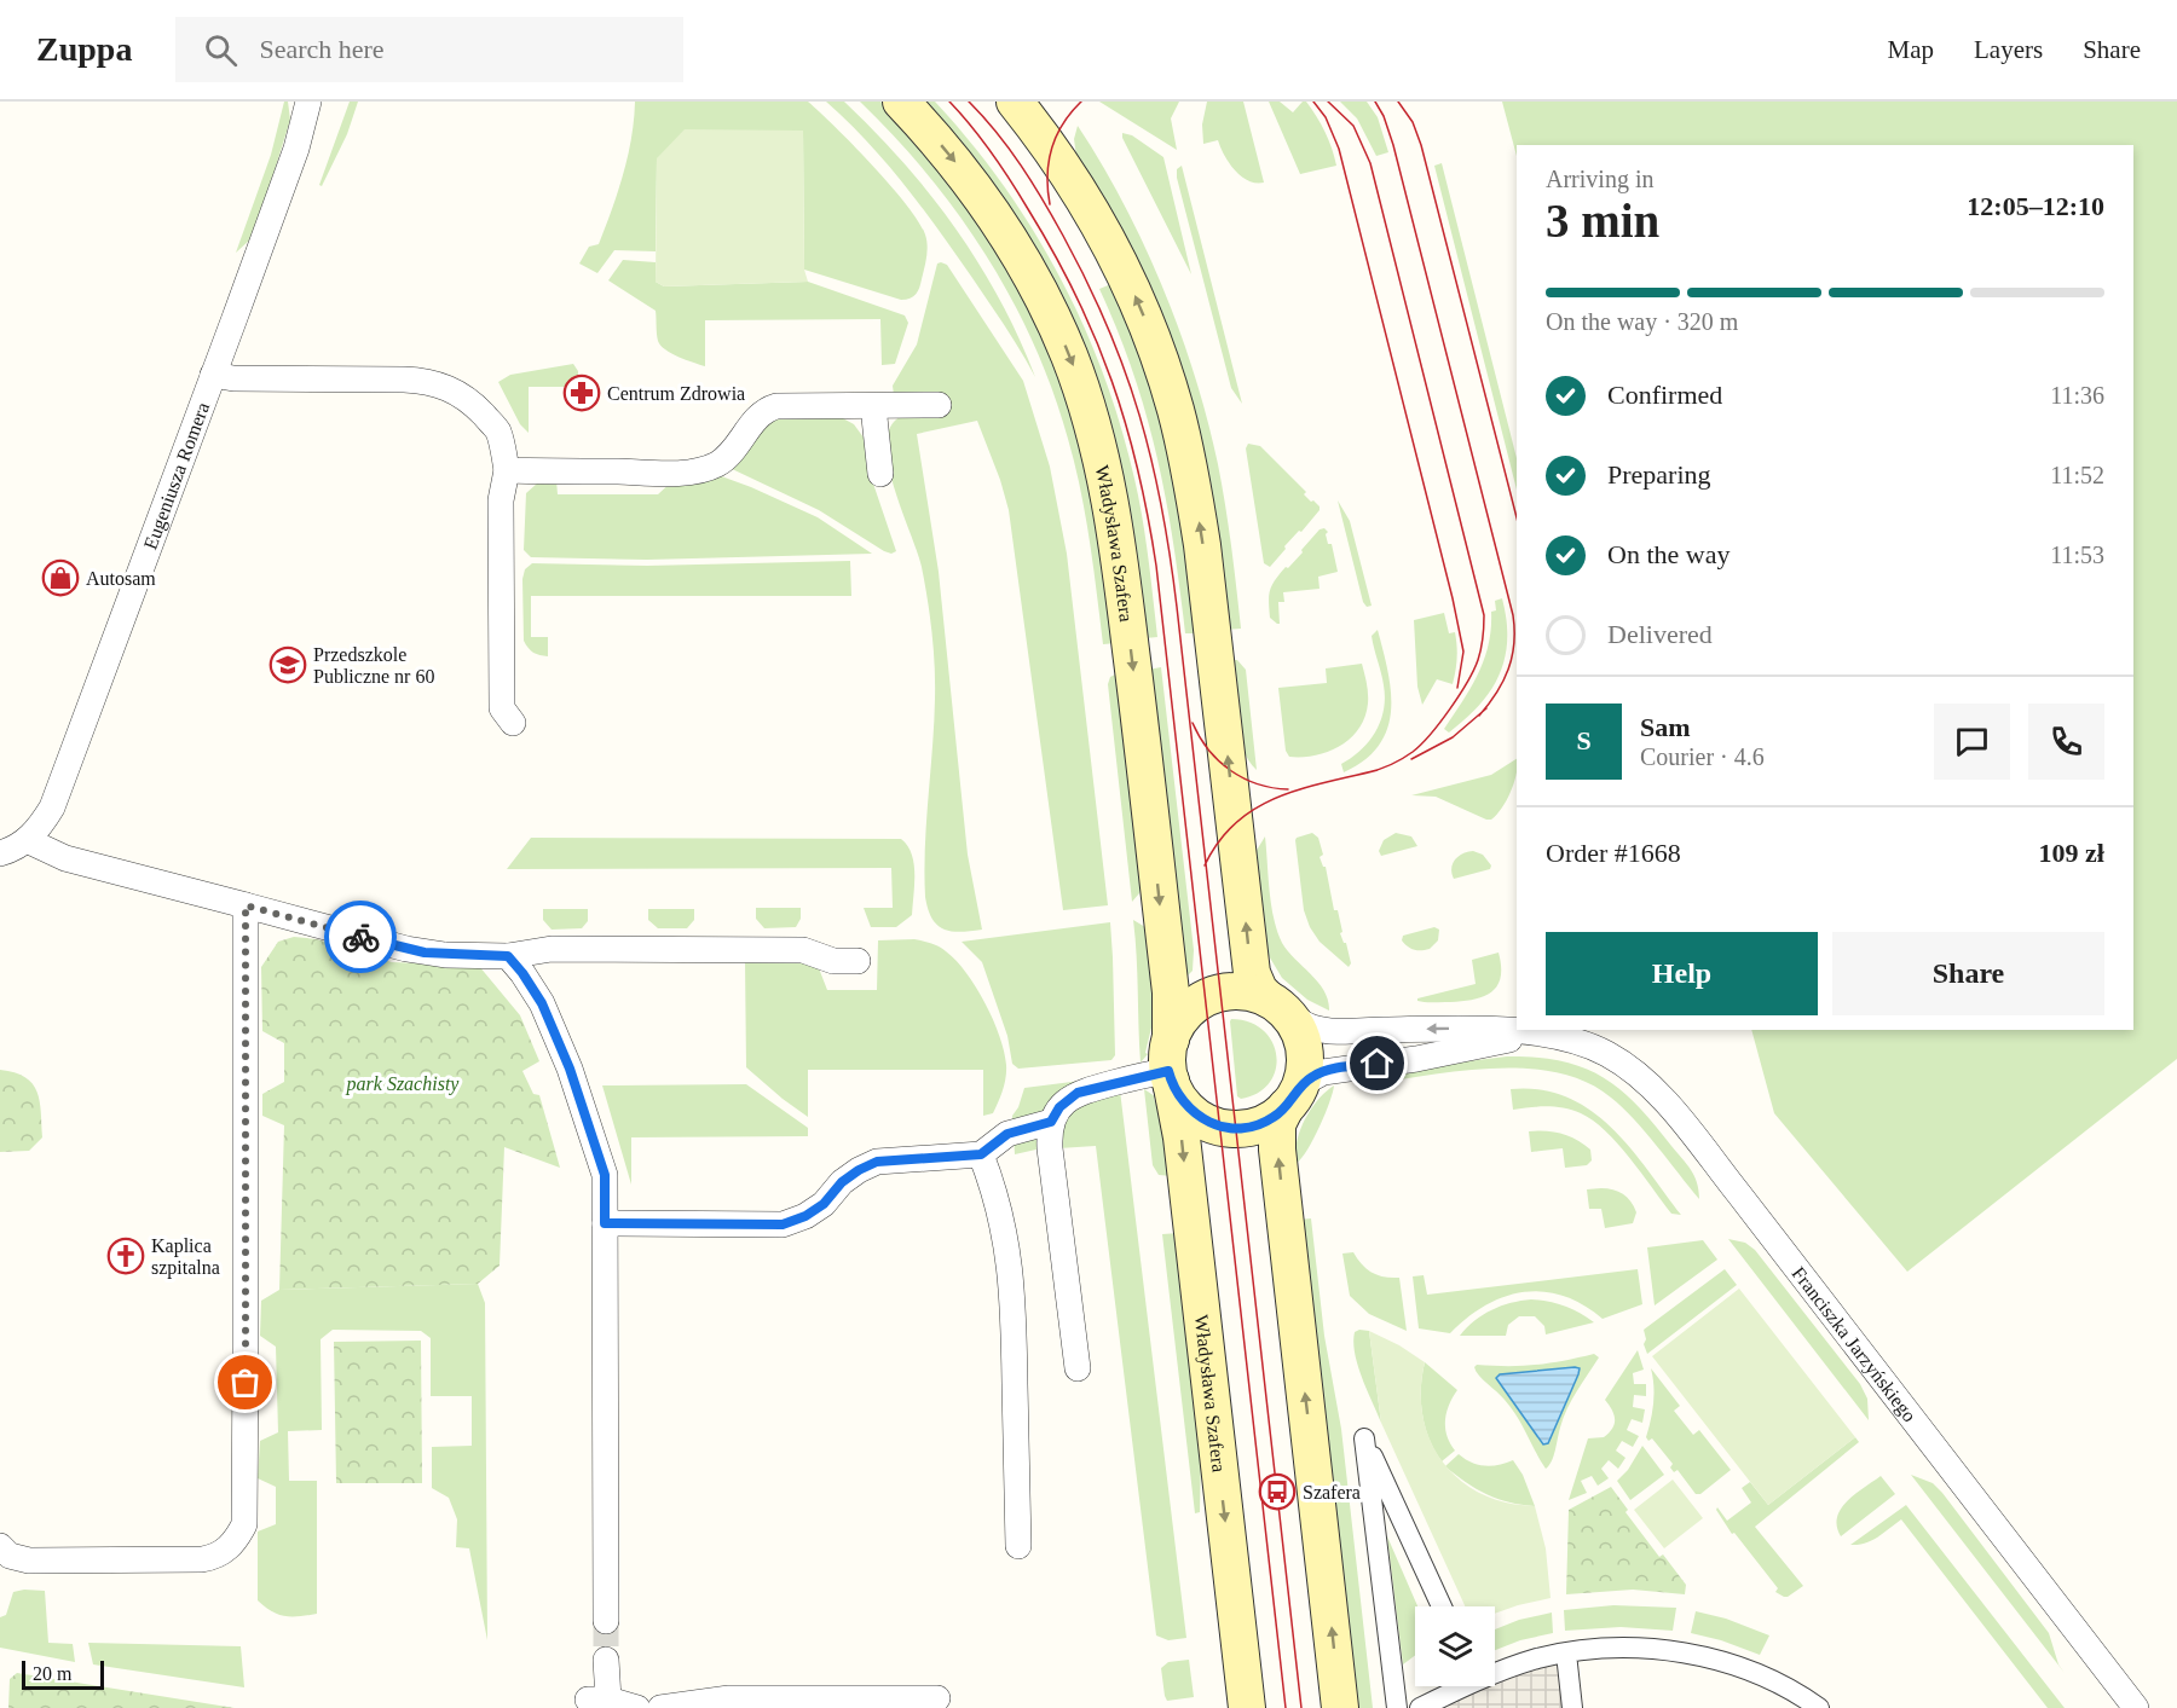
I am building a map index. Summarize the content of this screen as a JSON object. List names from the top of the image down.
{
  "streets": {
    "main road": ["Władysława Szafera"],
    "street": ["Eugeniusza Romera", "Franciszka Jarzyńskiego"]
  },
  "crossings": [
    ["Władysława Szafera", "Franciszka Jarzyńskiego"]
  ],
  "parks": ["park Szachisty"],
  "places": {
    "pharmacy": ["Centrum Zdrowia"],
    "shop": ["Autosam"],
    "school or university": ["Przedszkole Publiczne nr 60"],
    "church": ["Kaplica szpitalna"],
    "bus stop": ["Szafera"]
  },
  "scale_bar": "20 m",
  "page": {
    "header": "Zuppa",
    "search": "Search here",
    "nav": ["Map", "Layers", "Share"],
    "heading": ["3 min", "Arriving in", "12:05–12:10"],
    "panel": [
      "Sam",
      "Courier · 4.6",
      "Order #1668",
      "109 zł"
    ],
    "bar": "On the way · 320 m",
    "list": [
      ["Confirmed", "11:36"],
      ["Preparing", "11:52"],
      ["On the way", "11:53"],
      "Delivered"
    ],
    "round": "S",
    "buttons": ["Help", "Share"],
    "scale": "20 m"
  }
}
